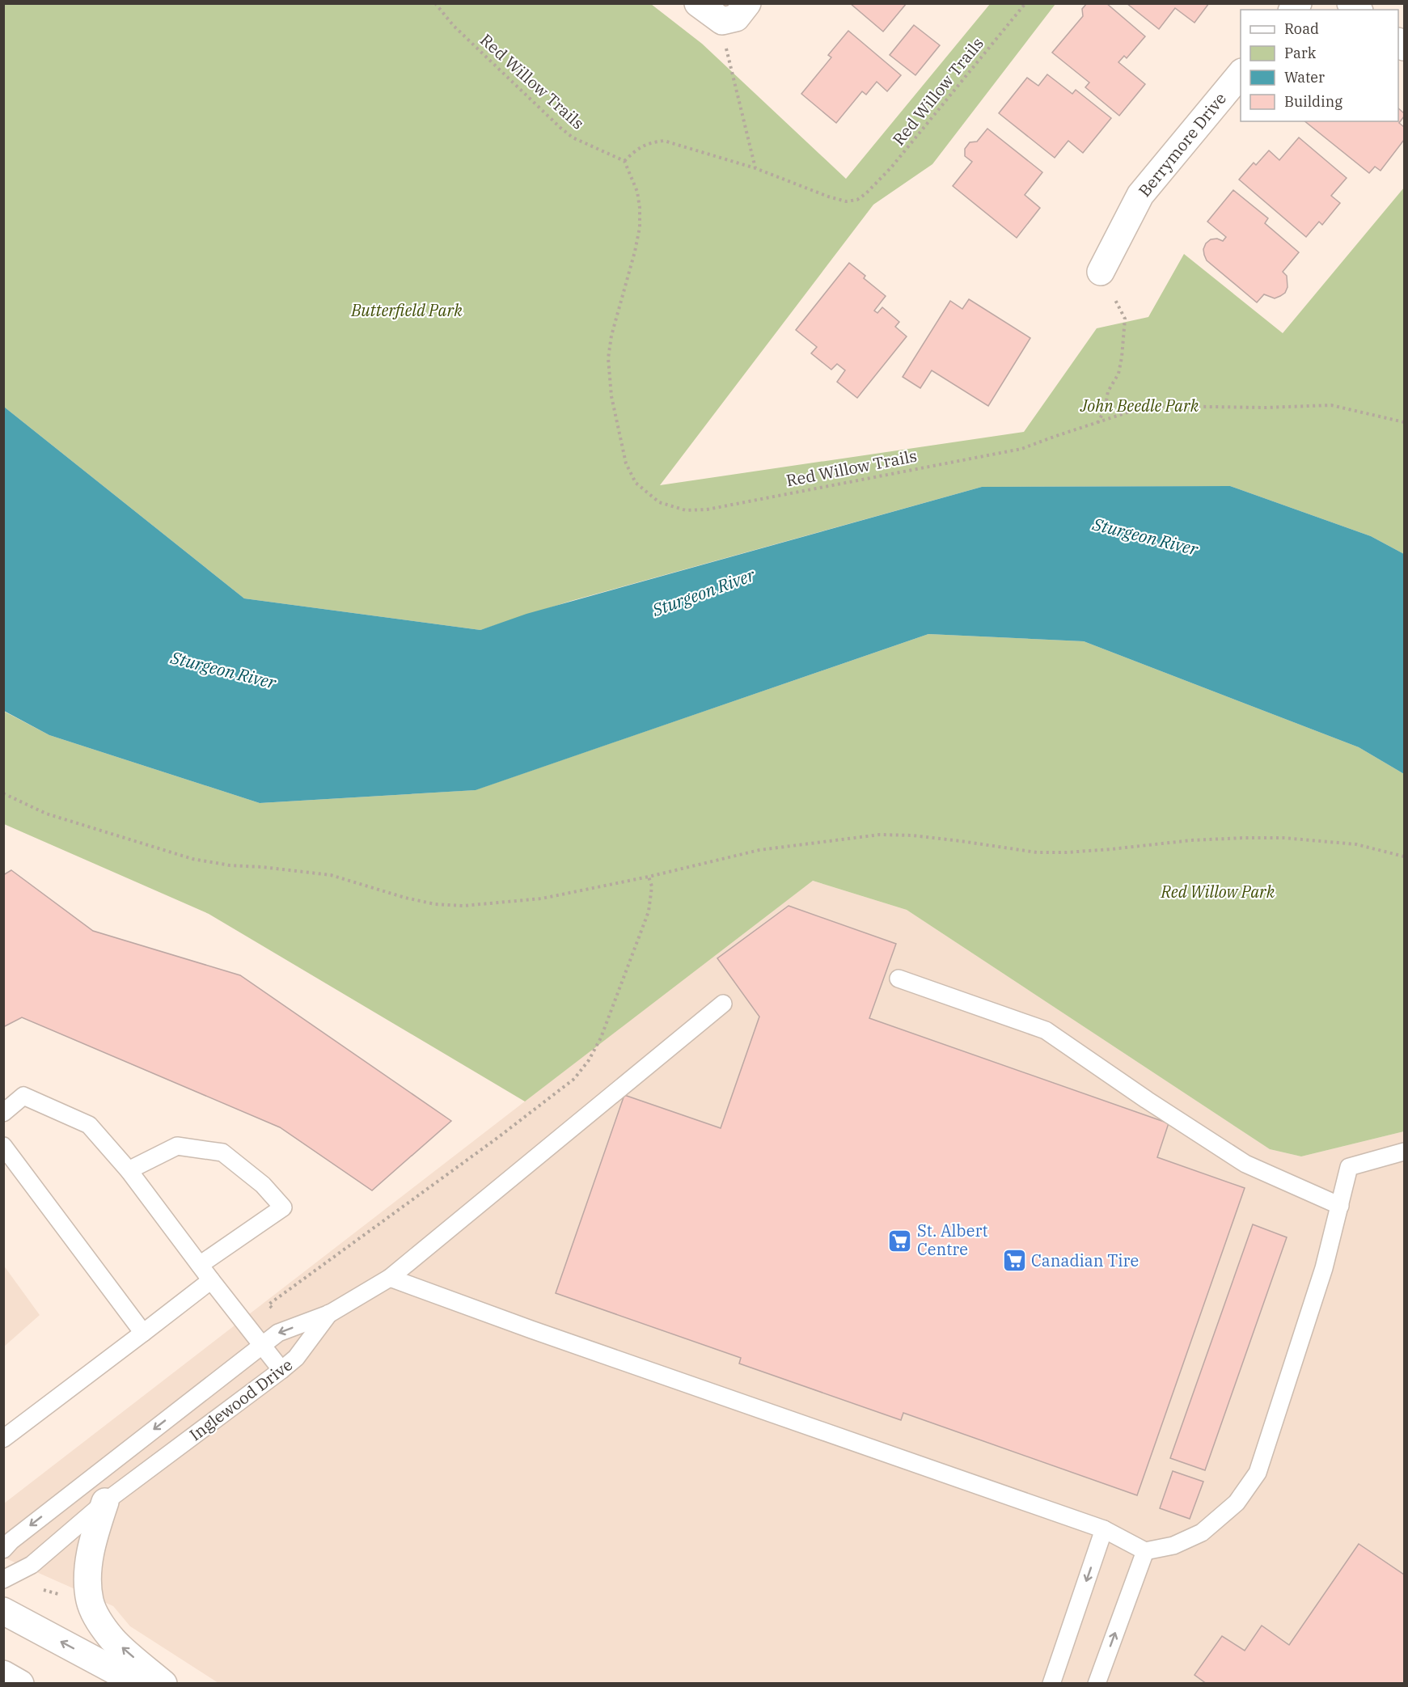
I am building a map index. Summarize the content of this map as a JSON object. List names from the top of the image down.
{
  "streets": {
    "main road": ["Berrymore Drive"],
    "lane": ["Inglewood Drive"],
    "path": ["Red Willow Trails"]
  },
  "water": ["Sturgeon River"],
  "parks": ["Butterfield Park", "John Beedle Park", "Red Willow Park"],
  "places": {
    "supermarket": ["St. Albert Centre", "Canadian Tire"]
  },
  "legend": [
    "Road",
    "Park",
    "Water",
    "Building"
  ]
}
